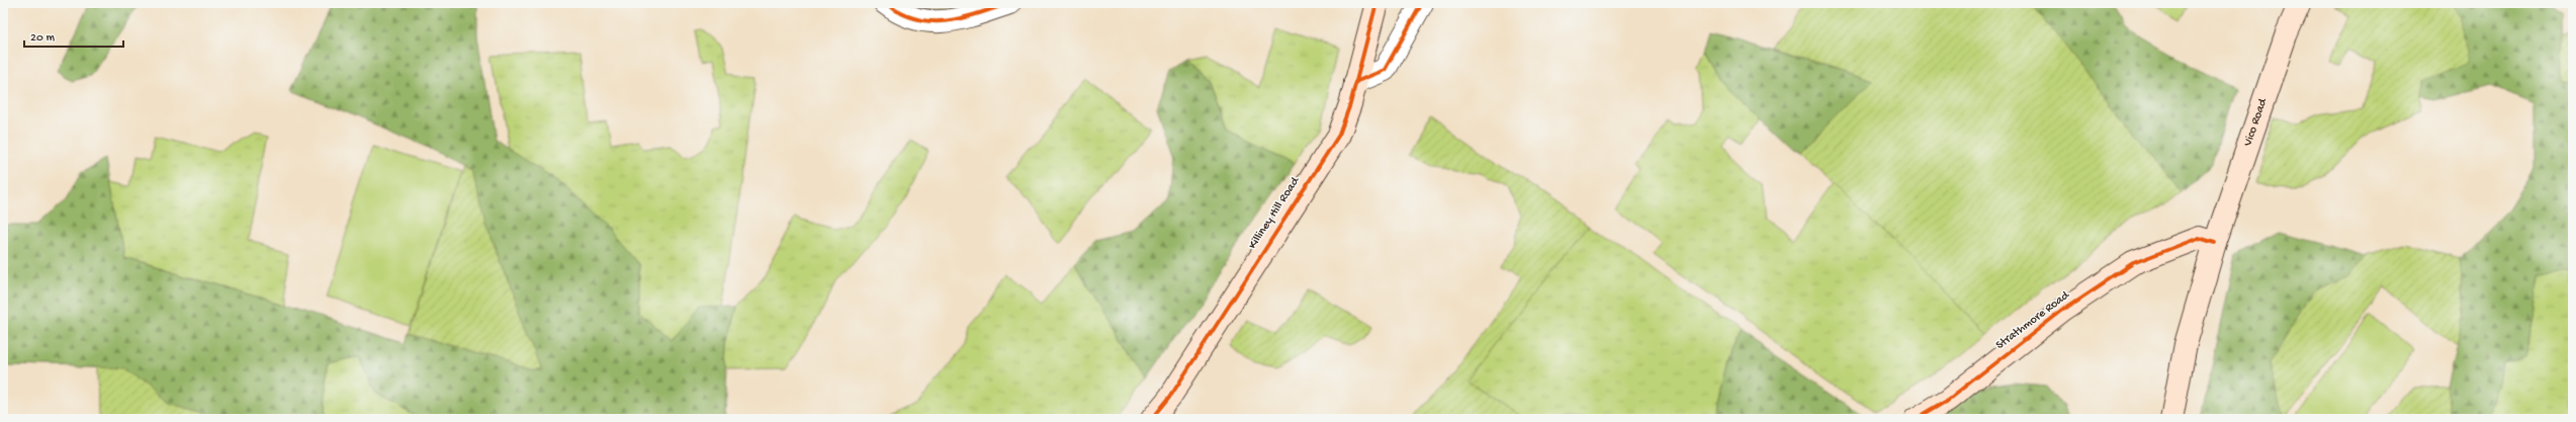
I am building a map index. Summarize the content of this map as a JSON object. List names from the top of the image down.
{
  "streets": {
    "main road": ["Vico Road", "Killiney Hill Road", "Strathmore Road"]
  },
  "crossings": [
    ["Vico Road", "Strathmore Road"]
  ],
  "scale_bar": "20 m"
}
